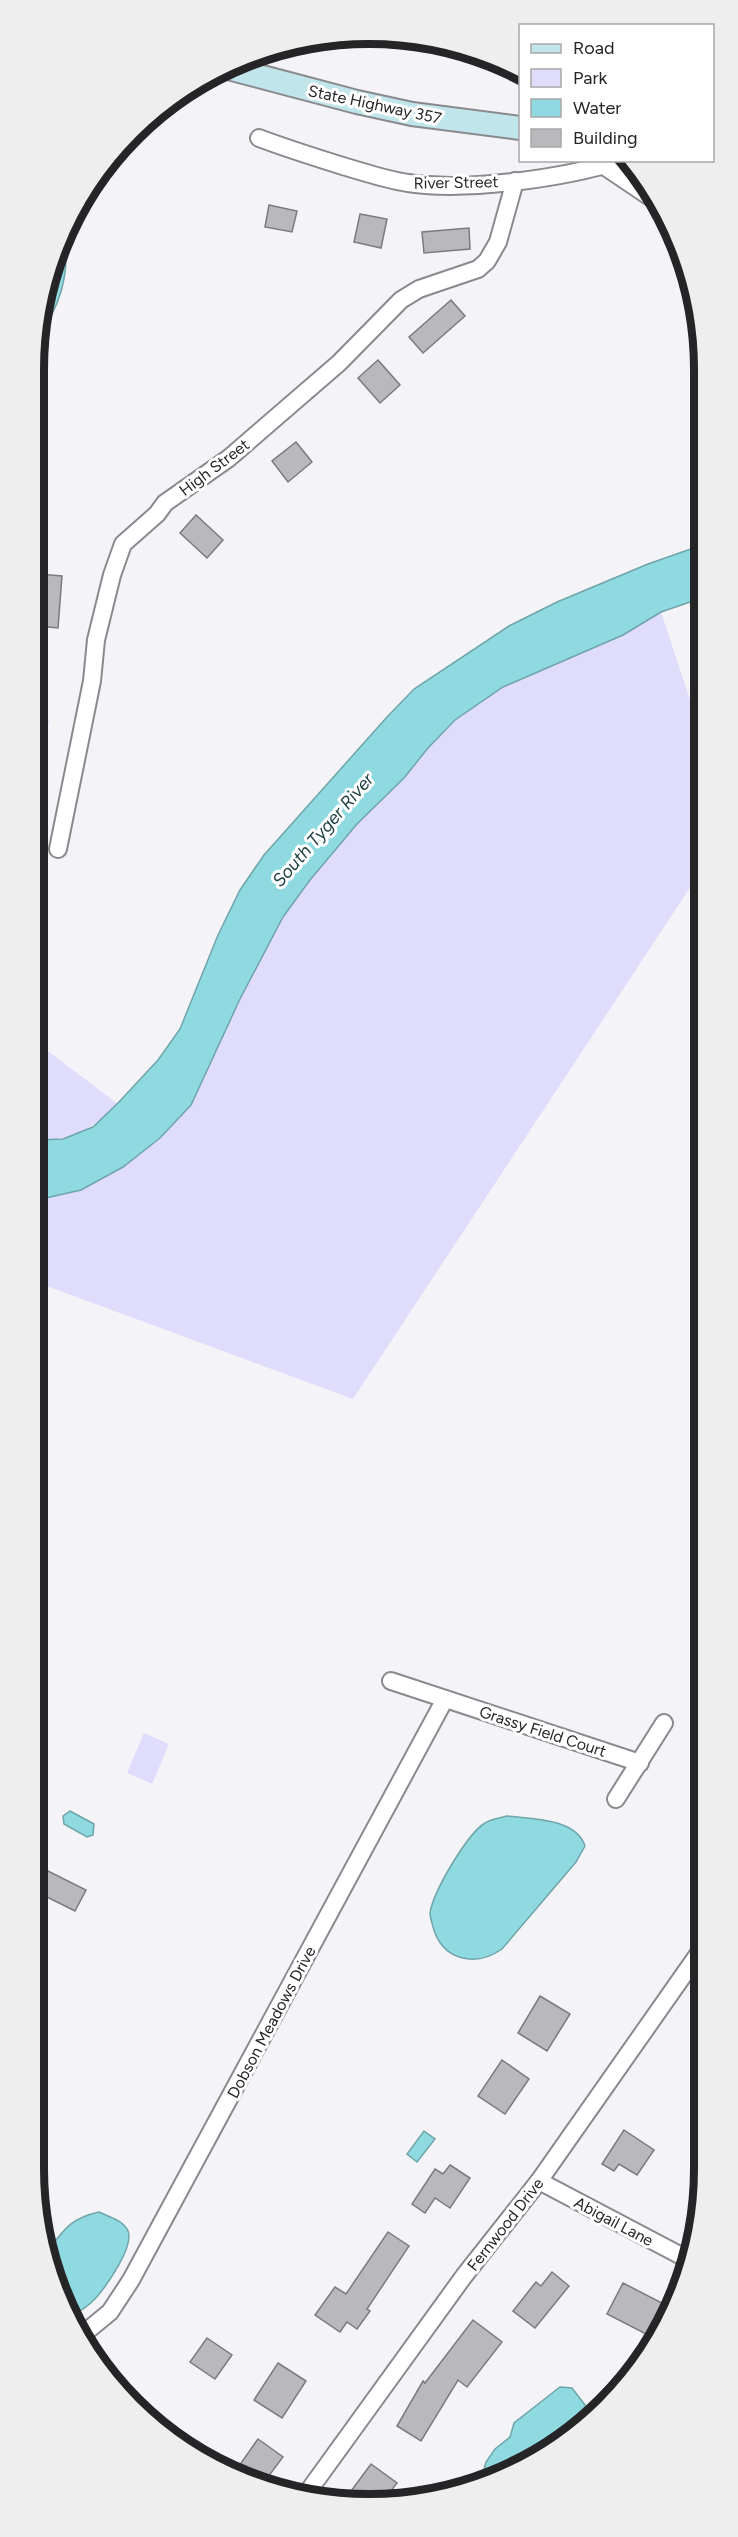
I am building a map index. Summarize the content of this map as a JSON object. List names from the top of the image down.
{
  "streets": {
    "main road": ["State Highway 357"],
    "street": [
      "River Street",
      "High Street",
      "Grassy Field Court",
      "Dobson Meadows Drive",
      "Abigail Lane",
      "Fernwood Drive"
    ]
  },
  "crossings": [
    ["River Street", "High Street"],
    ["Grassy Field Court", "Dobson Meadows Drive"],
    ["Abigail Lane", "Fernwood Drive"]
  ],
  "water": ["South Tyger River"],
  "legend": [
    "Road",
    "Park",
    "Water",
    "Building"
  ]
}
